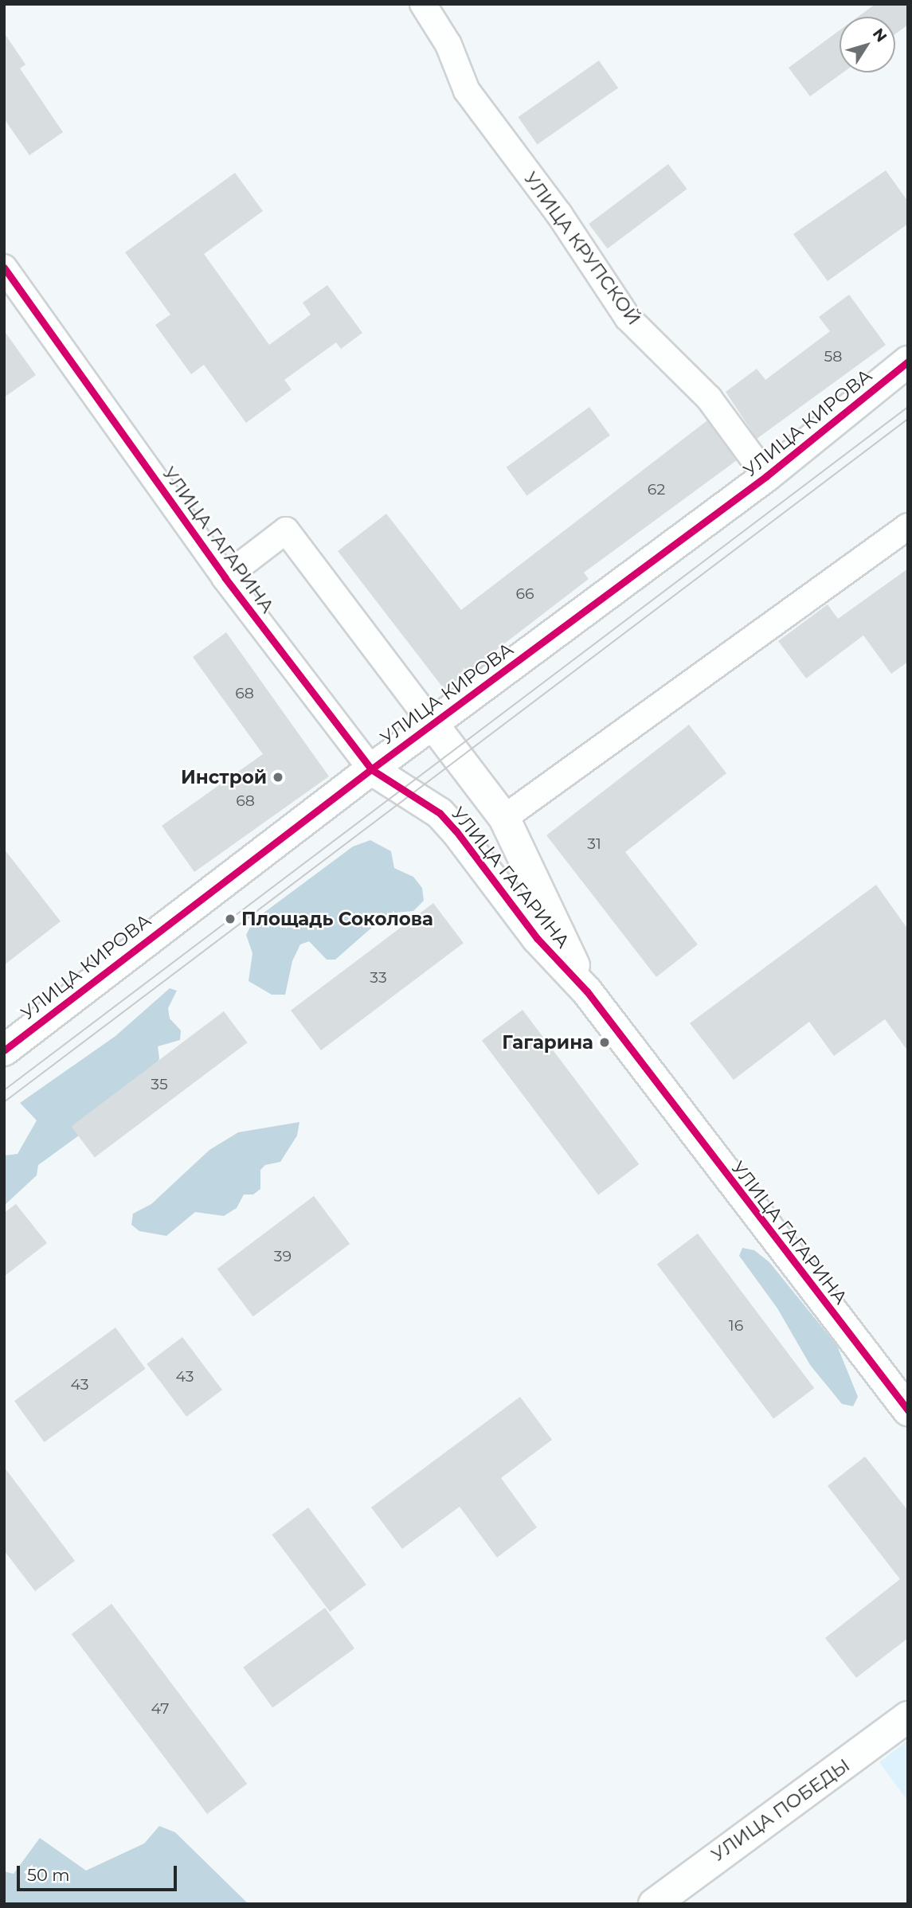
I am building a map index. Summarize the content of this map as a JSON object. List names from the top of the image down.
{
  "streets": {
    "street": [
      "УЛИЦА КРУПСКОЙ",
      "УЛИЦА КИРОВА",
      "УЛИЦА ГАГАРИНА",
      "УЛИЦА ПОБЕДЫ"
    ]
  },
  "crossings": [
    ["УЛИЦА КРУПСКОЙ", "УЛИЦА КИРОВА"],
    ["УЛИЦА КИРОВА", "УЛИЦА ГАГАРИНА"]
  ],
  "places": ["Инстрой", "Площадь Соколова", "Гагарина"],
  "house_numbers": [
    "58",
    "62",
    "66",
    "68",
    "68",
    "31",
    "33",
    "35",
    "39",
    "16",
    "43",
    "43",
    "47"
  ],
  "scale_bar": "50 m",
  "north": "top right"
}
